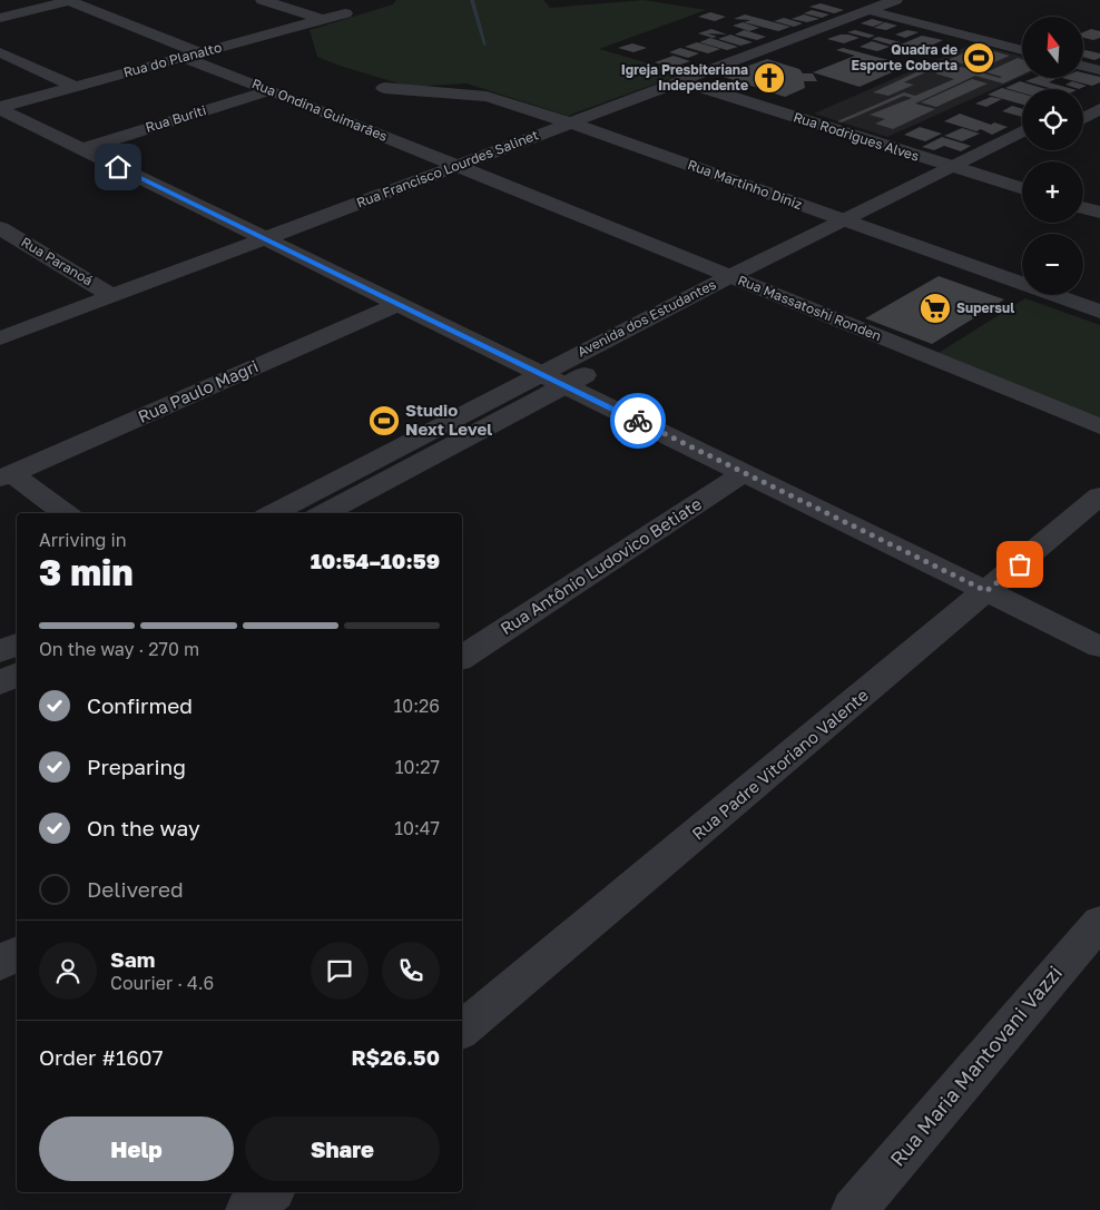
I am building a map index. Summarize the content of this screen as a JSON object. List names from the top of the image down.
{
  "streets": {
    "street": [
      "Rua do Planalto",
      "Rua Ondina Guimarães",
      "Rua Buriti",
      "Rua Rodrigues Alves",
      "Rua Francisco Lourdes Salinet",
      "Rua Martinho Diniz",
      "Rua Paranoá",
      "Rua Massatoshi Ronden",
      "Avenida dos Estudantes",
      "Rua Paulo Magri",
      "Rua Antônio Ludovico Betiate",
      "Rua Padre Vitoriano Valente",
      "Rua Maria Mantovani Vazzi"
    ]
  },
  "crossings": [
    ["Rua do Planalto", "Rua Ondina Guimarães"],
    ["Rua Ondina Guimarães", "Rua Buriti"],
    ["Rua Ondina Guimarães", "Rua Francisco Lourdes Salinet"],
    ["Rua Ondina Guimarães", "Rua Massatoshi Ronden"],
    ["Rua Rodrigues Alves", "Rua Francisco Lourdes Salinet"],
    ["Rua Rodrigues Alves", "Avenida dos Estudantes"],
    ["Rua Francisco Lourdes Salinet", "Rua Martinho Diniz"],
    ["Rua Francisco Lourdes Salinet", "Rua Paranoá"],
    ["Rua Francisco Lourdes Salinet", "Rua Massatoshi Ronden"],
    ["Rua Martinho Diniz", "Avenida dos Estudantes"],
    ["Rua Massatoshi Ronden", "Avenida dos Estudantes"]
  ],
  "places": {
    "sports": ["Quadra de Esporte Coberta", "Studio Next Level"],
    "church": ["Igreja Presbiteriana Independente"],
    "supermarket": ["Supersul"]
  },
  "north": "top",
  "page": {
    "map_buttons": ["+", "−"],
    "heading": ["3 min", "Arriving in", "10:54–10:59"],
    "panel": [
      "Sam",
      "Courier · 4.6",
      "Order #1607",
      "R$26.50"
    ],
    "bar": "On the way · 270 m",
    "list": [
      ["Confirmed", "10:26"],
      ["Preparing", "10:27"],
      ["On the way", "10:47"],
      "Delivered"
    ],
    "buttons": ["Help", "Share"]
  }
}
